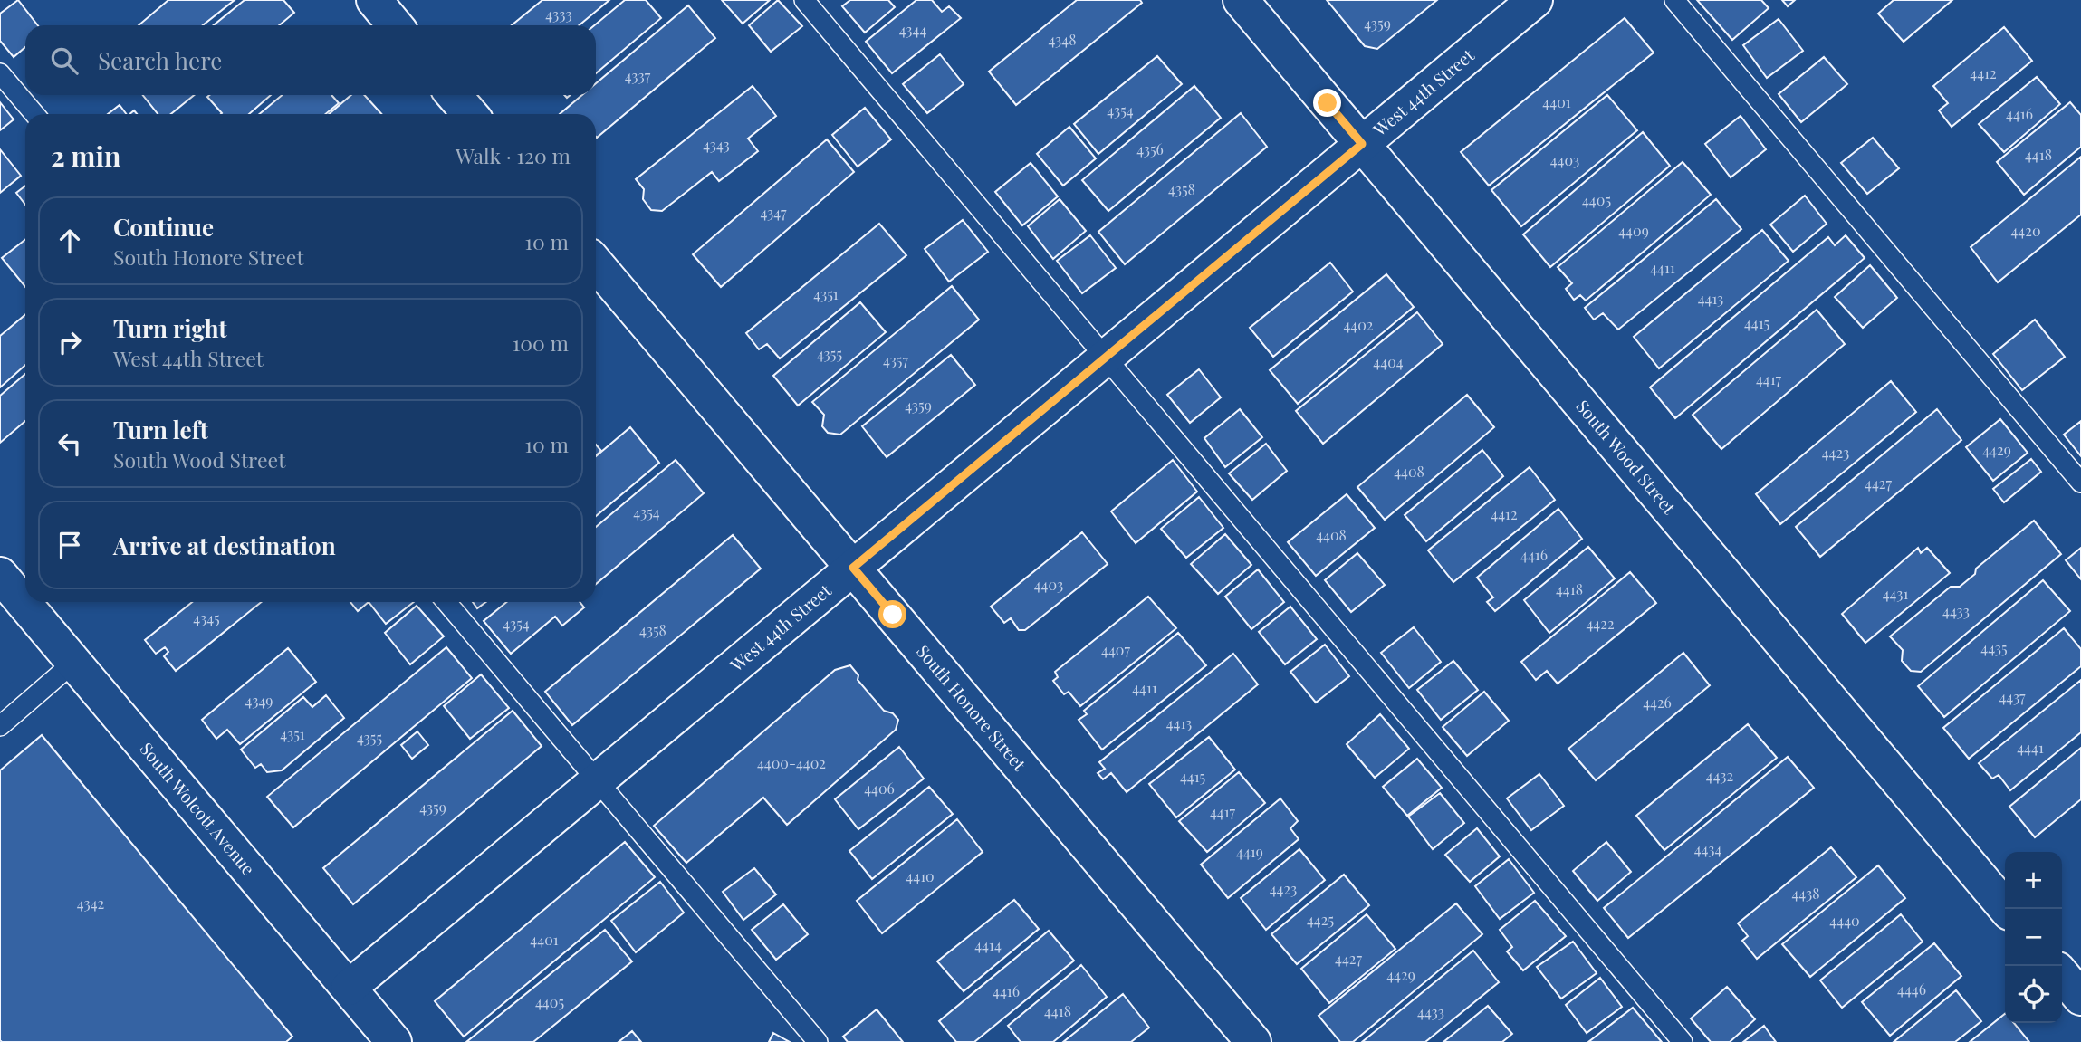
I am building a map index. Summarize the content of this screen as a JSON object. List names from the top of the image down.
{
  "streets": {
    "street": [
      "West 44th Street",
      "South Wood Street",
      "South Honore Street",
      "South Wolcott Avenue"
    ]
  },
  "crossings": [
    ["West 44th Street", "South Wood Street"],
    ["West 44th Street", "South Honore Street"],
    ["West 44th Street", "South Wolcott Avenue"]
  ],
  "house_numbers": [
    "4333",
    "4359",
    "4344",
    "4348",
    "4412",
    "4337",
    "4401",
    "4354",
    "4416",
    "4343",
    "4356",
    "4418",
    "4403",
    "4358",
    "4405",
    "4347",
    "4409",
    "4420",
    "4411",
    "4351",
    "4413",
    "4415",
    "4402",
    "4355",
    "4357",
    "4404",
    "4417",
    "4359",
    "4429",
    "4423",
    "4408",
    "4427",
    "4354",
    "4412",
    "4408",
    "4416",
    "4403",
    "4418",
    "4431",
    "4433",
    "4345",
    "4354",
    "4422",
    "4358",
    "4435",
    "4407",
    "4411",
    "4437",
    "4349",
    "4426",
    "4413",
    "4351",
    "4355",
    "4441",
    "4400-4402",
    "4432",
    "4415",
    "4406",
    "4359",
    "4417",
    "4434",
    "4419",
    "4410",
    "4423",
    "4438",
    "4342",
    "4425",
    "4440",
    "4401",
    "4414",
    "4427",
    "4429",
    "4446",
    "4416",
    "4405",
    "4418",
    "4433"
  ],
  "page": {
    "search": "Search here",
    "heading": ["2 min", "Walk · 120 m"],
    "list": [
      ["Continue", "South Honore Street", "10 m"],
      ["Turn right", "West 44th Street", "100 m"],
      ["Turn left", "South Wood Street", "10 m"],
      "Arrive at destination"
    ],
    "map_buttons": ["+", "−"]
  }
}
